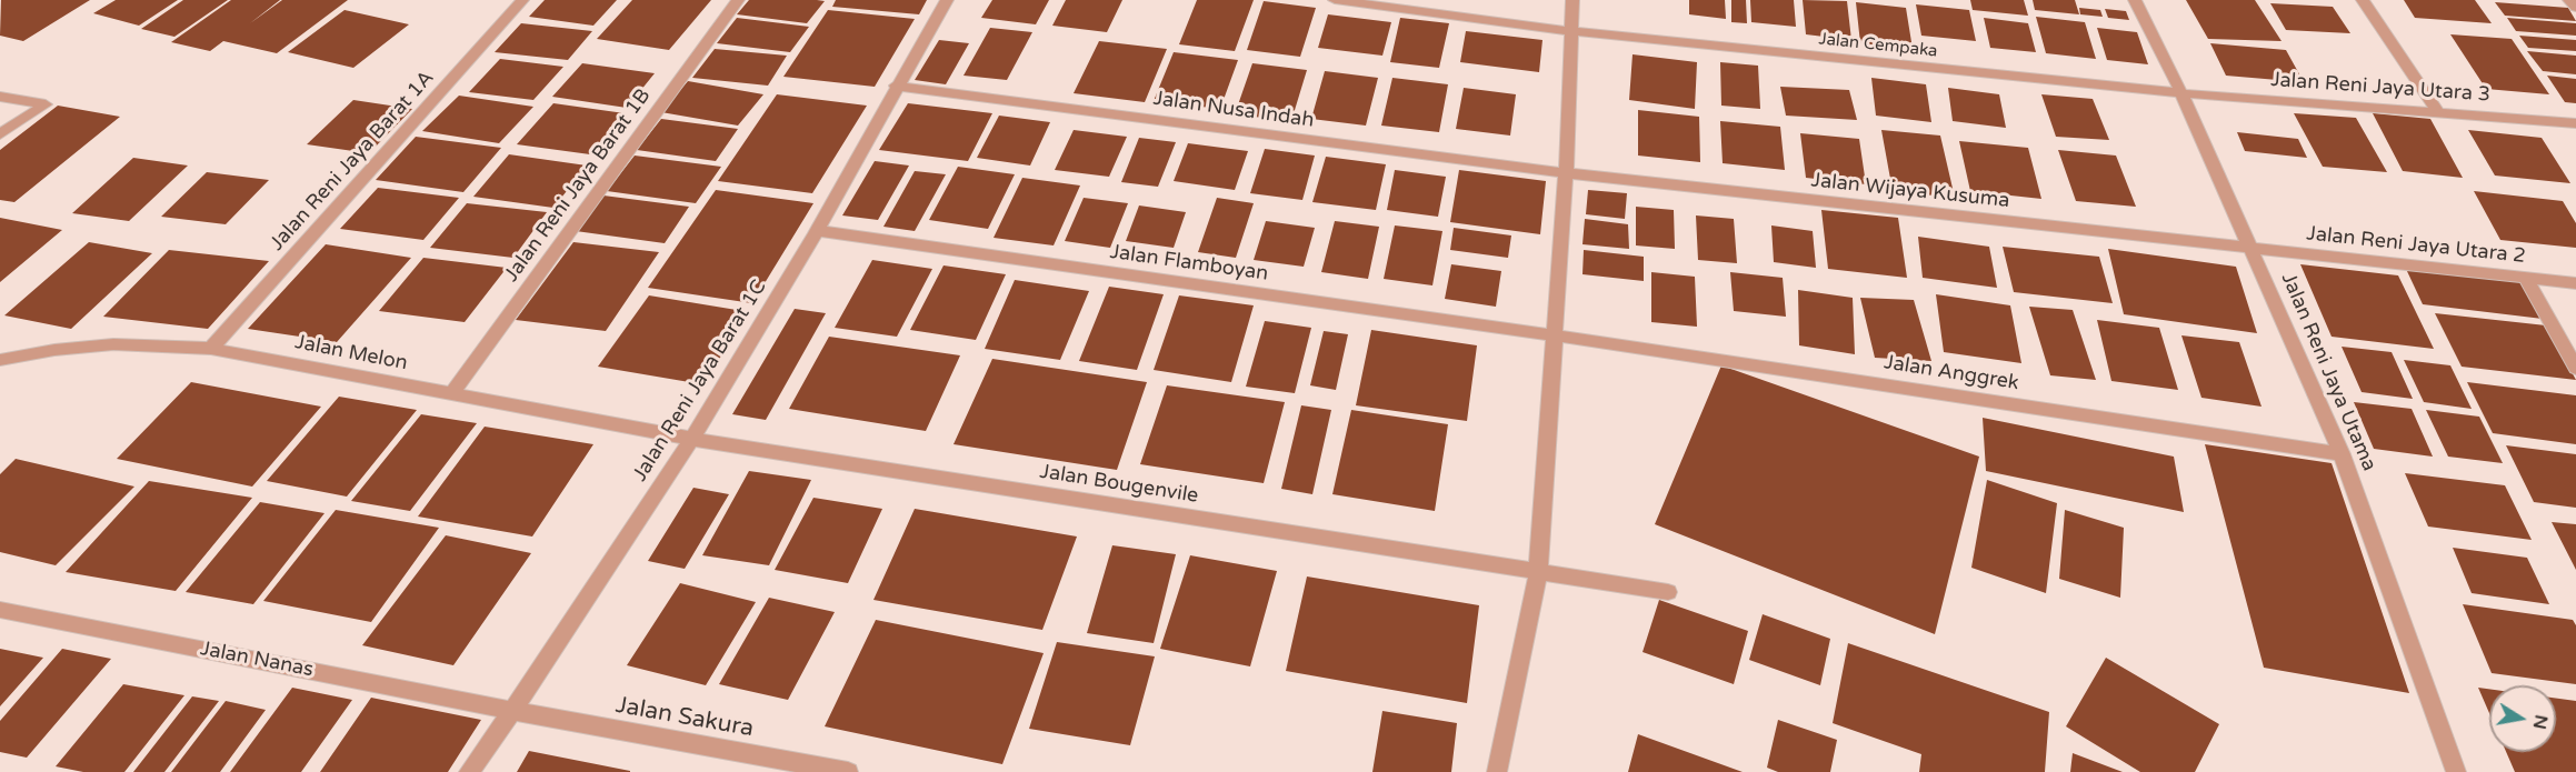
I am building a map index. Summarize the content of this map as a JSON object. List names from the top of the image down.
{
  "streets": {
    "street": [
      "Jalan Cempaka",
      "Jalan Reni Jaya Utara 3",
      "Jalan Nusa Indah",
      "Jalan Reni Jaya Barat 1A",
      "Jalan Reni Jaya Barat 1B",
      "Jalan Wijaya Kusuma",
      "Jalan Reni Jaya Utara 2",
      "Jalan Flamboyan",
      "Jalan Melon",
      "Jalan Reni Jaya Utama",
      "Jalan Anggrek",
      "Jalan Reni Jaya Barat 1C",
      "Jalan Bougenvile",
      "Jalan Nanas",
      "Jalan Sakura"
    ]
  },
  "crossings": [
    ["Jalan Cempaka", "Jalan Reni Jaya Utara 3"],
    ["Jalan Cempaka", "Jalan Reni Jaya Utama"],
    ["Jalan Reni Jaya Utara 3", "Jalan Reni Jaya Utama"],
    ["Jalan Nusa Indah", "Jalan Wijaya Kusuma"],
    ["Jalan Nusa Indah", "Jalan Reni Jaya Barat 1C"],
    ["Jalan Reni Jaya Barat 1A", "Jalan Melon"],
    ["Jalan Reni Jaya Barat 1B", "Jalan Melon"],
    ["Jalan Wijaya Kusuma", "Jalan Reni Jaya Utara 2"],
    ["Jalan Wijaya Kusuma", "Jalan Reni Jaya Utama"],
    ["Jalan Reni Jaya Utara 2", "Jalan Reni Jaya Utama"],
    ["Jalan Flamboyan", "Jalan Anggrek"],
    ["Jalan Flamboyan", "Jalan Reni Jaya Barat 1C"],
    ["Jalan Melon", "Jalan Reni Jaya Barat 1C"],
    ["Jalan Melon", "Jalan Bougenvile"],
    ["Jalan Reni Jaya Utama", "Jalan Anggrek"],
    ["Jalan Reni Jaya Barat 1C", "Jalan Bougenvile"],
    ["Jalan Reni Jaya Barat 1C", "Jalan Nanas"],
    ["Jalan Reni Jaya Barat 1C", "Jalan Sakura"],
    ["Jalan Nanas", "Jalan Sakura"]
  ],
  "north": "right"
}
